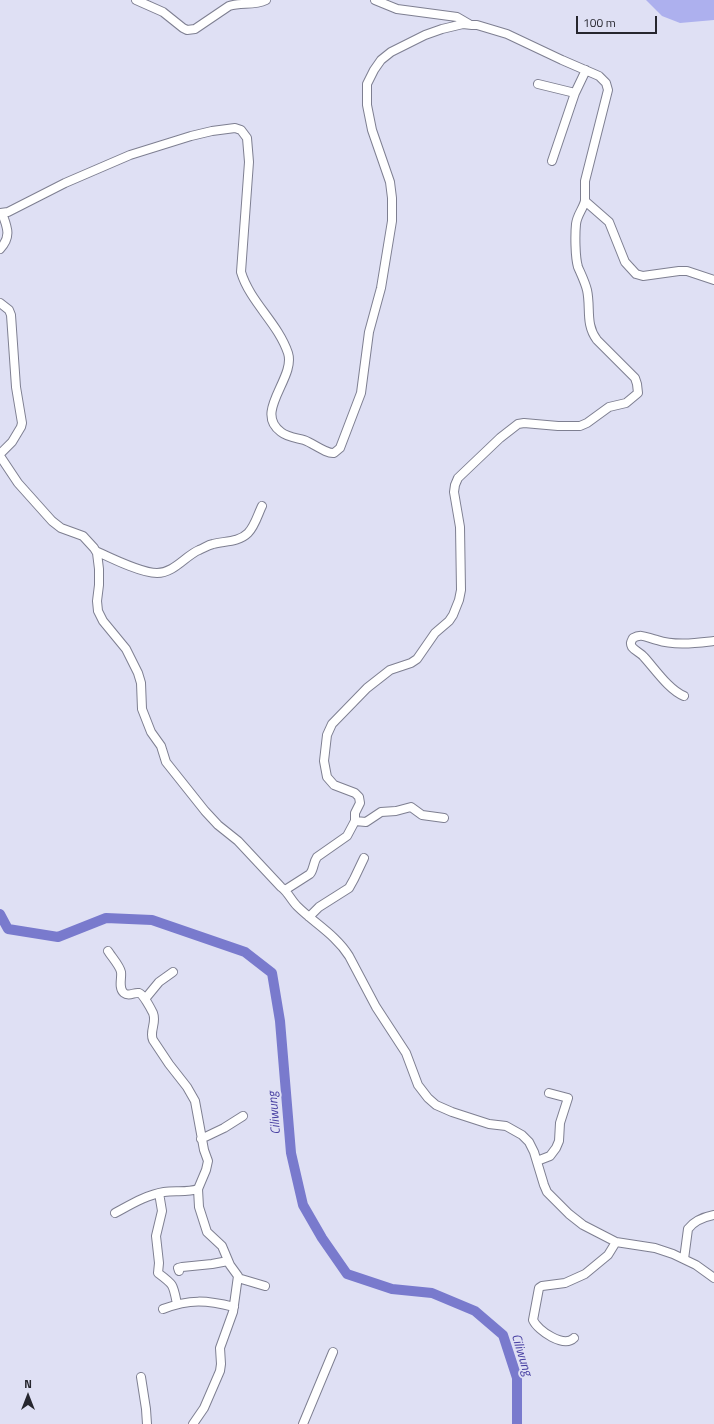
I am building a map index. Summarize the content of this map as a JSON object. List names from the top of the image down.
{
  "water": ["Ciliwung"],
  "scale_bar": "100 m",
  "north": "top"
}
